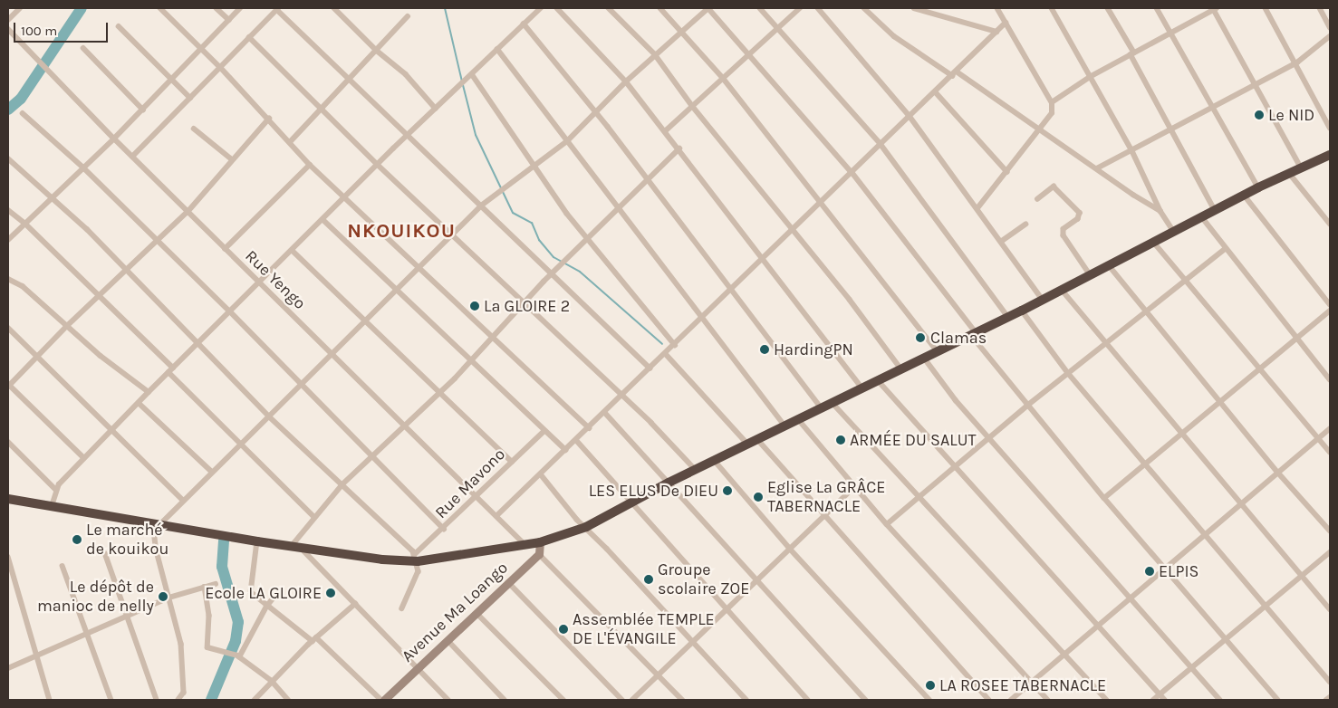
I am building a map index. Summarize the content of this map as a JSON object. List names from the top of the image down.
{
  "streets": {
    "main road": ["Avenue Ma Loango"],
    "street": ["Rue Yengo", "Rue Mavono"]
  },
  "crossings": [
    ["Rue Yengo", "Rue Mavono"]
  ],
  "districts": ["NKOUIKOU"],
  "places": [
    "Le NID",
    "La GLOIRE 2",
    "Clamas",
    "HardingPN",
    "ARMÉE DU SALUT",
    "LES ELUS De DIEU",
    "Eglise La GRÂCE TABERNACLE",
    "Le marché de kouikou",
    "ELPIS",
    "Groupe scolaire ZOE",
    "Ecole LA GLOIRE",
    "Le dépôt de manioc de nelly",
    "Assemblée TEMPLE DE L'ÉVANGILE",
    "LA ROSEE TABERNACLE"
  ],
  "scale_bar": "100 m"
}
